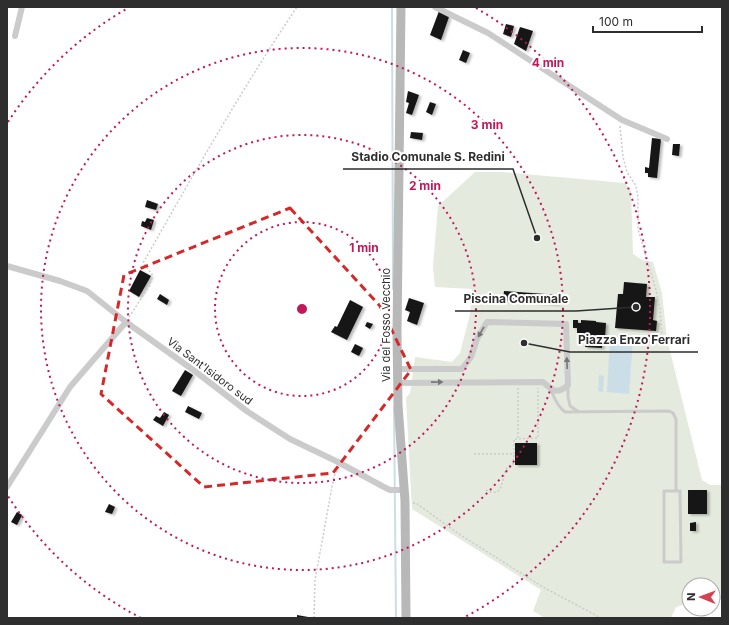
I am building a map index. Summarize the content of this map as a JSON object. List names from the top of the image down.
{
  "streets": {
    "street": ["Via del Fosso Vecchio", "Via Sant'Isidoro sud"]
  },
  "crossings": [
    ["Via del Fosso Vecchio", "Via Sant'Isidoro sud"]
  ],
  "places": ["Stadio Comunale S. Redini", "Piscina Comunale", "Piazza Enzo Ferrari"],
  "scale_bar": "100 m",
  "north": "left",
  "rings": [
    "4 min",
    "3 min",
    "2 min",
    "1 min"
  ]
}
